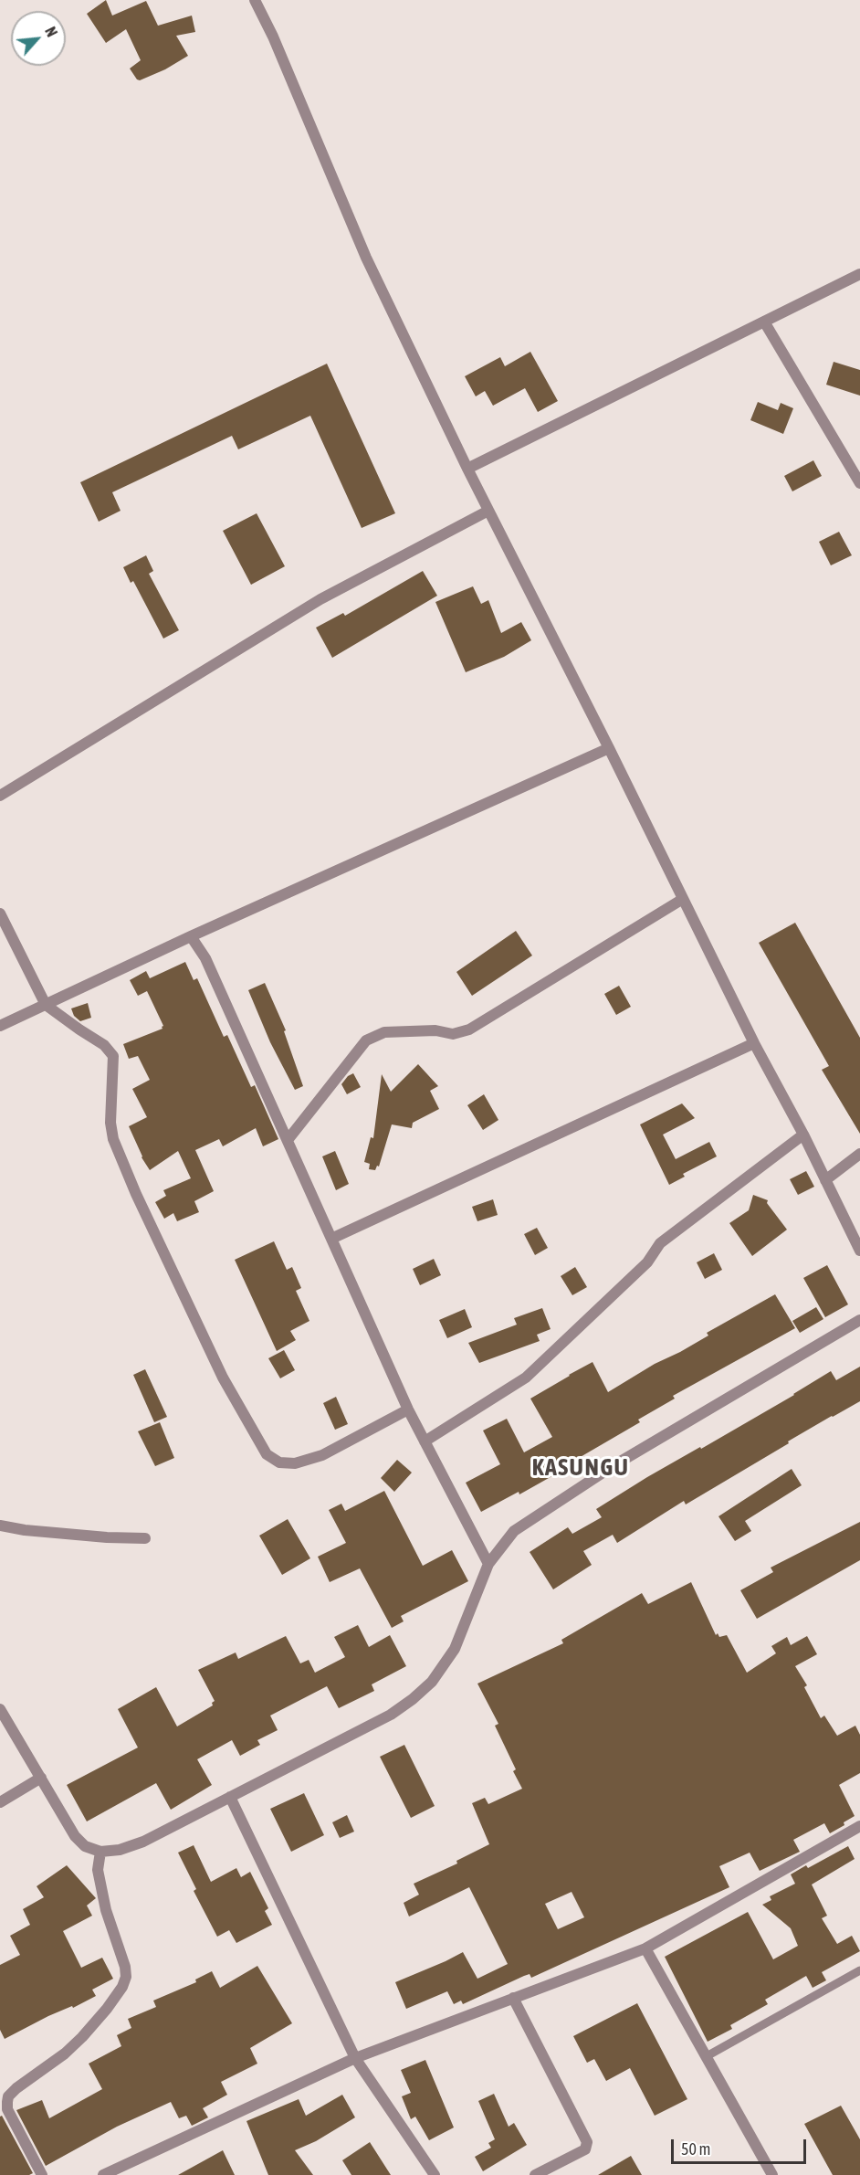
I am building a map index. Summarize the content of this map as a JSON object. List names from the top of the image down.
{
  "districts": ["KASUNGU"],
  "scale_bar": "50 m",
  "north": "top right"
}
